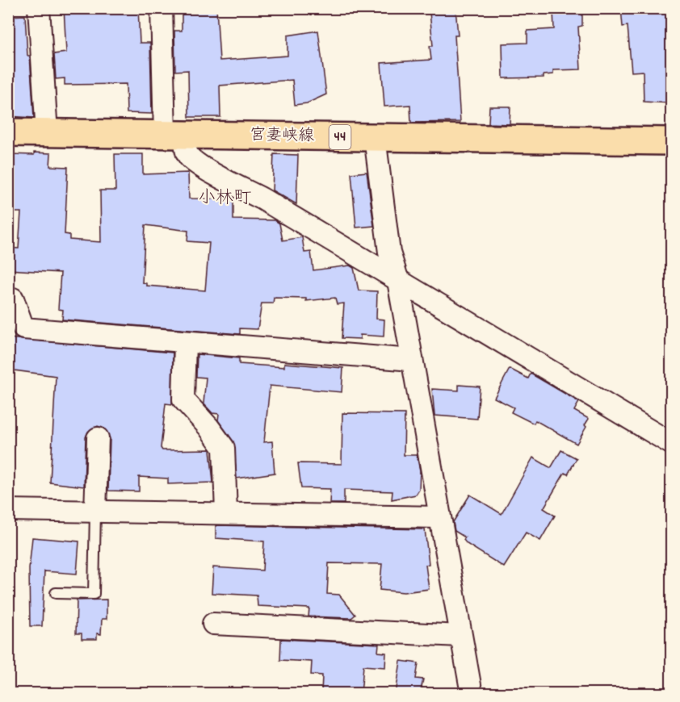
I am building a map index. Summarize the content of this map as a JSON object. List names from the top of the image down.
{
  "streets": {
    "main road": ["宮妻峡線", "44"]
  },
  "districts": ["小林町"]
}
